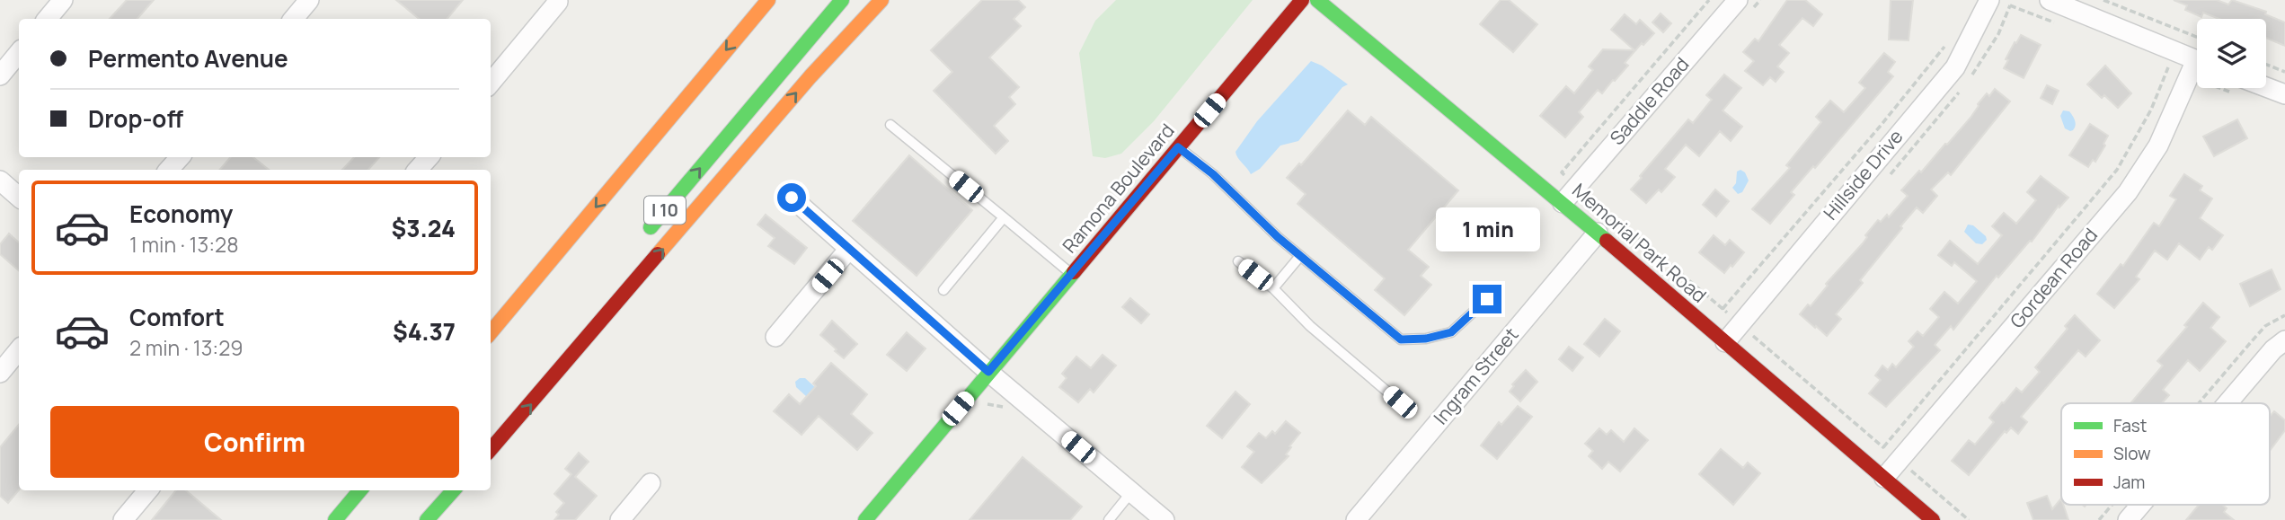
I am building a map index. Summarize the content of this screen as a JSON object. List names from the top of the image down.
{
  "streets": {
    "main road": ["Ramona Boulevard", "I 10", "Memorial Park Road"],
    "street": [
      "Saddle Road",
      "Hillside Drive",
      "Gordean Road",
      "Ingram Street"
    ]
  },
  "crossings": [
    ["Saddle Road", "Memorial Park Road"],
    ["Hillside Drive", "Memorial Park Road"],
    ["Memorial Park Road", "Gordean Road"],
    ["Memorial Park Road", "Ingram Street"]
  ],
  "legend": ["Fast", "Slow", "Jam"],
  "page": {
    "banner": ["Permento Avenue", "Drop-off"],
    "list": [
      {
        "name": "Economy",
        "note": "1 min · 13:28",
        "value": "$3.24"
      },
      {
        "name": "Comfort",
        "note": "2 min · 13:29",
        "value": "$4.37"
      }
    ],
    "bubble": "1 min",
    "buttons": "Confirm"
  }
}
